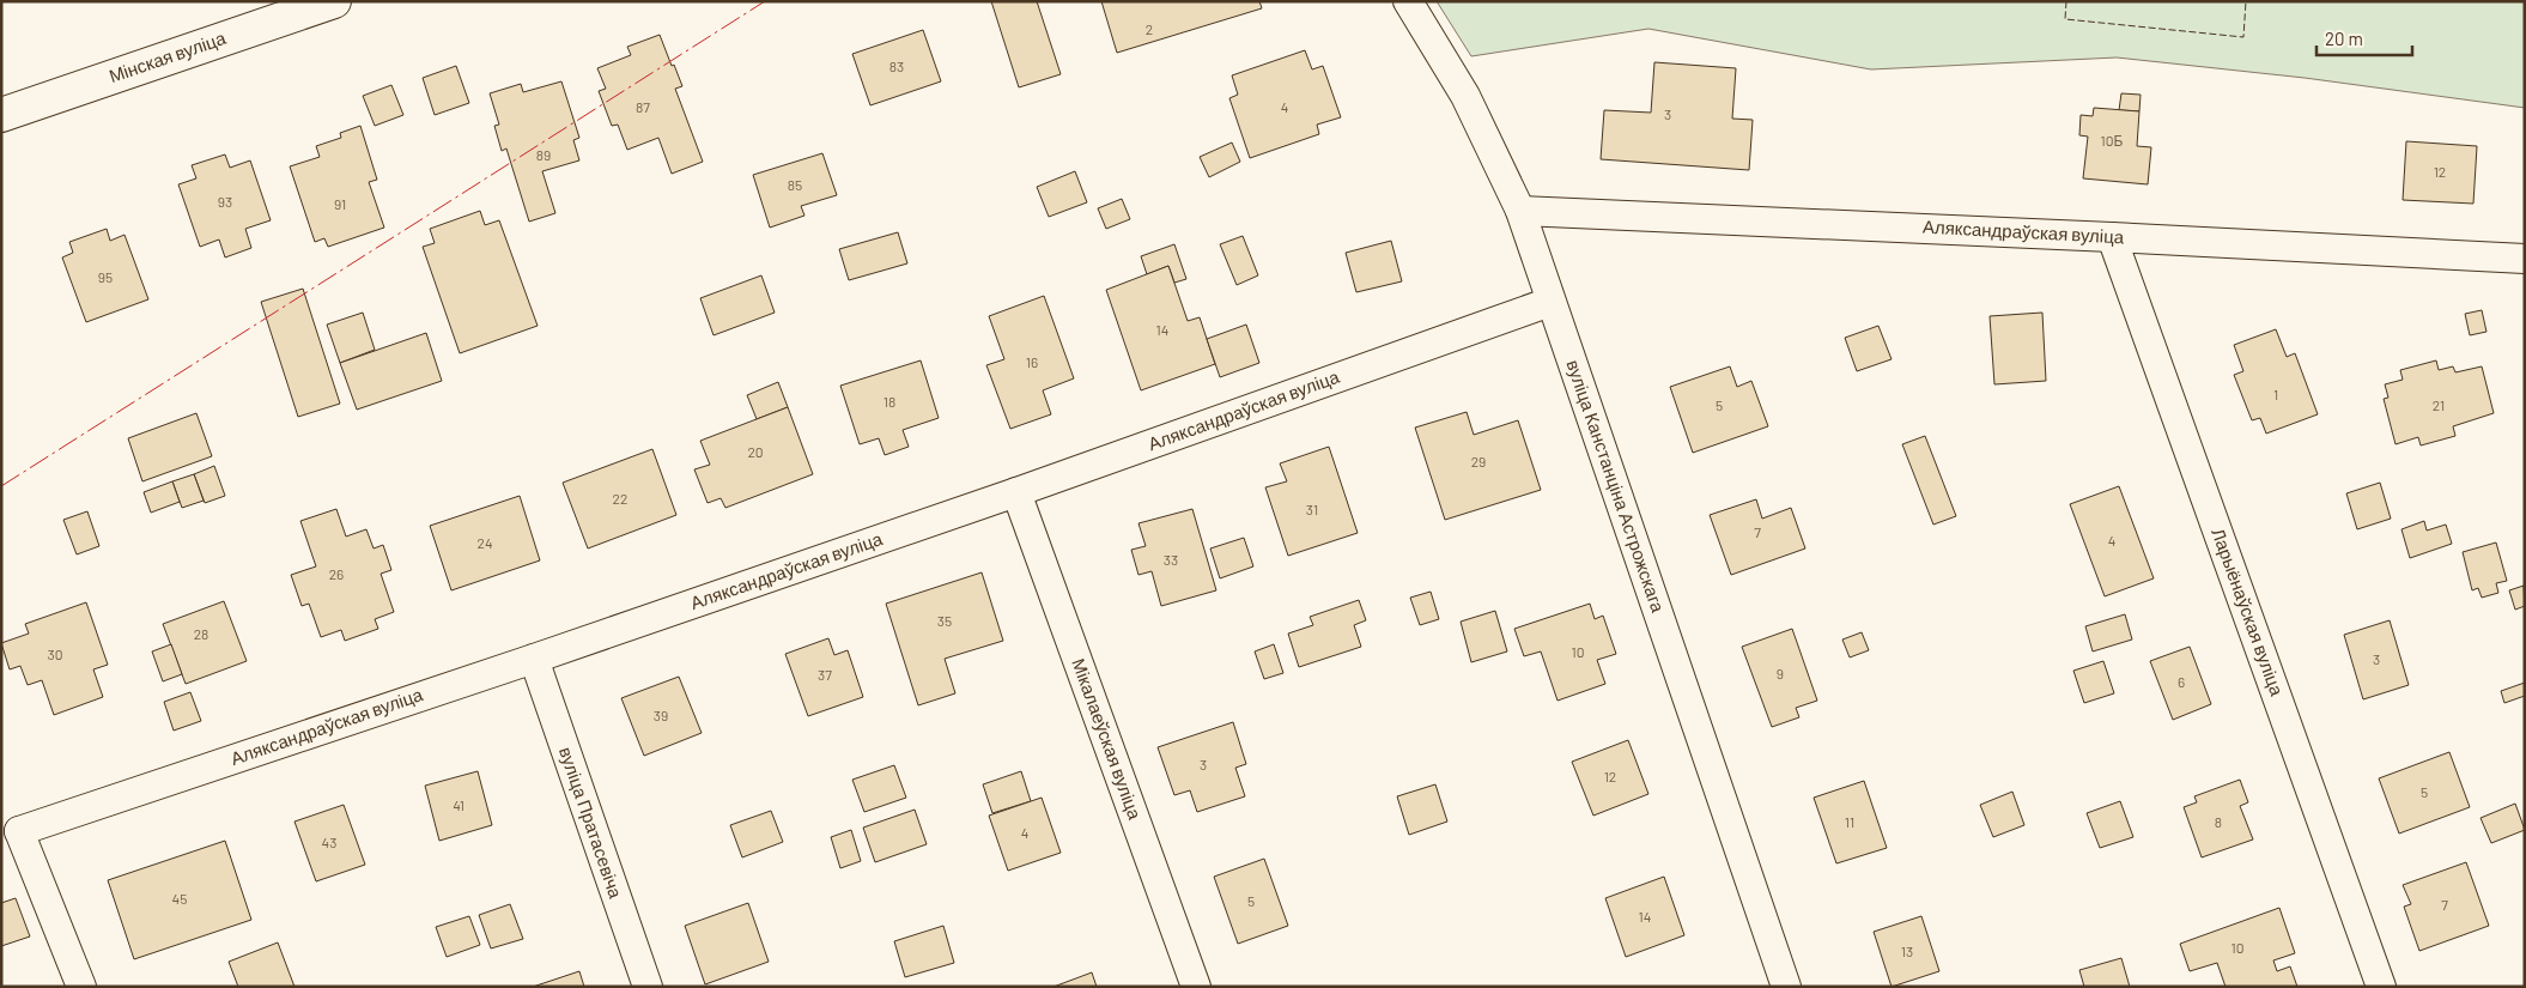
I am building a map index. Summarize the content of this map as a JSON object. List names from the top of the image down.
{
  "streets": {
    "main road": ["Мінская вуліца"],
    "street": [
      "Аляксандраўская вуліца",
      "вуліца Канстанціна Астрожскага",
      "Ларыёнаўская вуліца",
      "Мікалаеўская вуліца",
      "вуліца Пратасевіча"
    ]
  },
  "crossings": [
    ["Аляксандраўская вуліца", "вуліца Канстанціна Астрожскага"],
    ["Аляксандраўская вуліца", "Ларыёнаўская вуліца"],
    ["Аляксандраўская вуліца", "Мікалаеўская вуліца"],
    ["Аляксандраўская вуліца", "вуліца Пратасевіча"]
  ],
  "house_numbers": [
    "2",
    "83",
    "87",
    "4",
    "3",
    "10Б",
    "89",
    "12",
    "85",
    "93",
    "91",
    "95",
    "14",
    "16",
    "1",
    "18",
    "5",
    "21",
    "20",
    "29",
    "22",
    "31",
    "7",
    "4",
    "24",
    "33",
    "26",
    "35",
    "28",
    "10",
    "30",
    "3",
    "9",
    "37",
    "6",
    "39",
    "3",
    "12",
    "5",
    "41",
    "11",
    "8",
    "4",
    "43",
    "45",
    "5",
    "7",
    "14",
    "10",
    "13"
  ],
  "scale_bar": "20 m"
}
